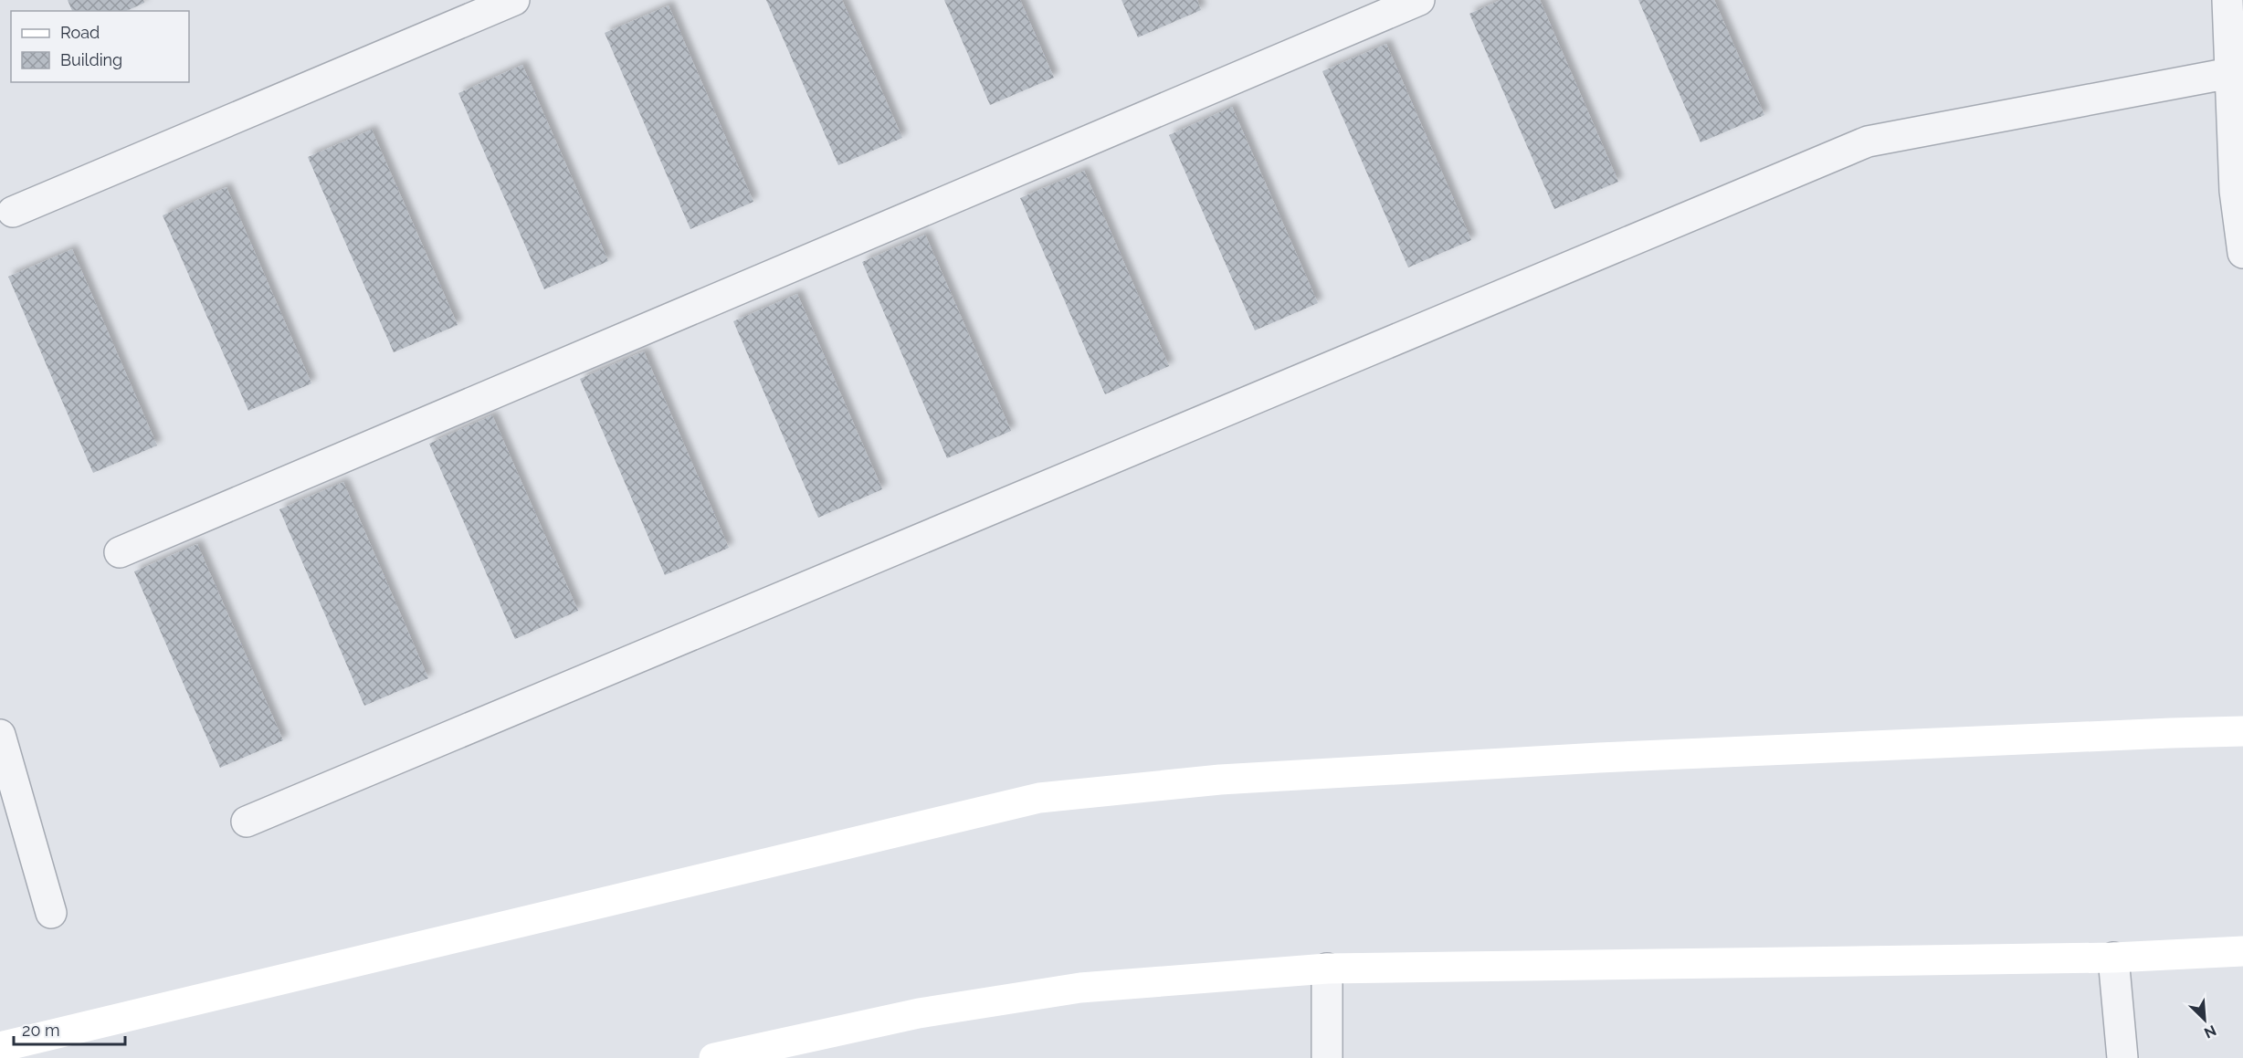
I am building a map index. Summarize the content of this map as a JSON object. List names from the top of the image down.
{
  "legend": ["Road", "Building"],
  "scale_bar": "20 m",
  "north": "bottom right"
}
